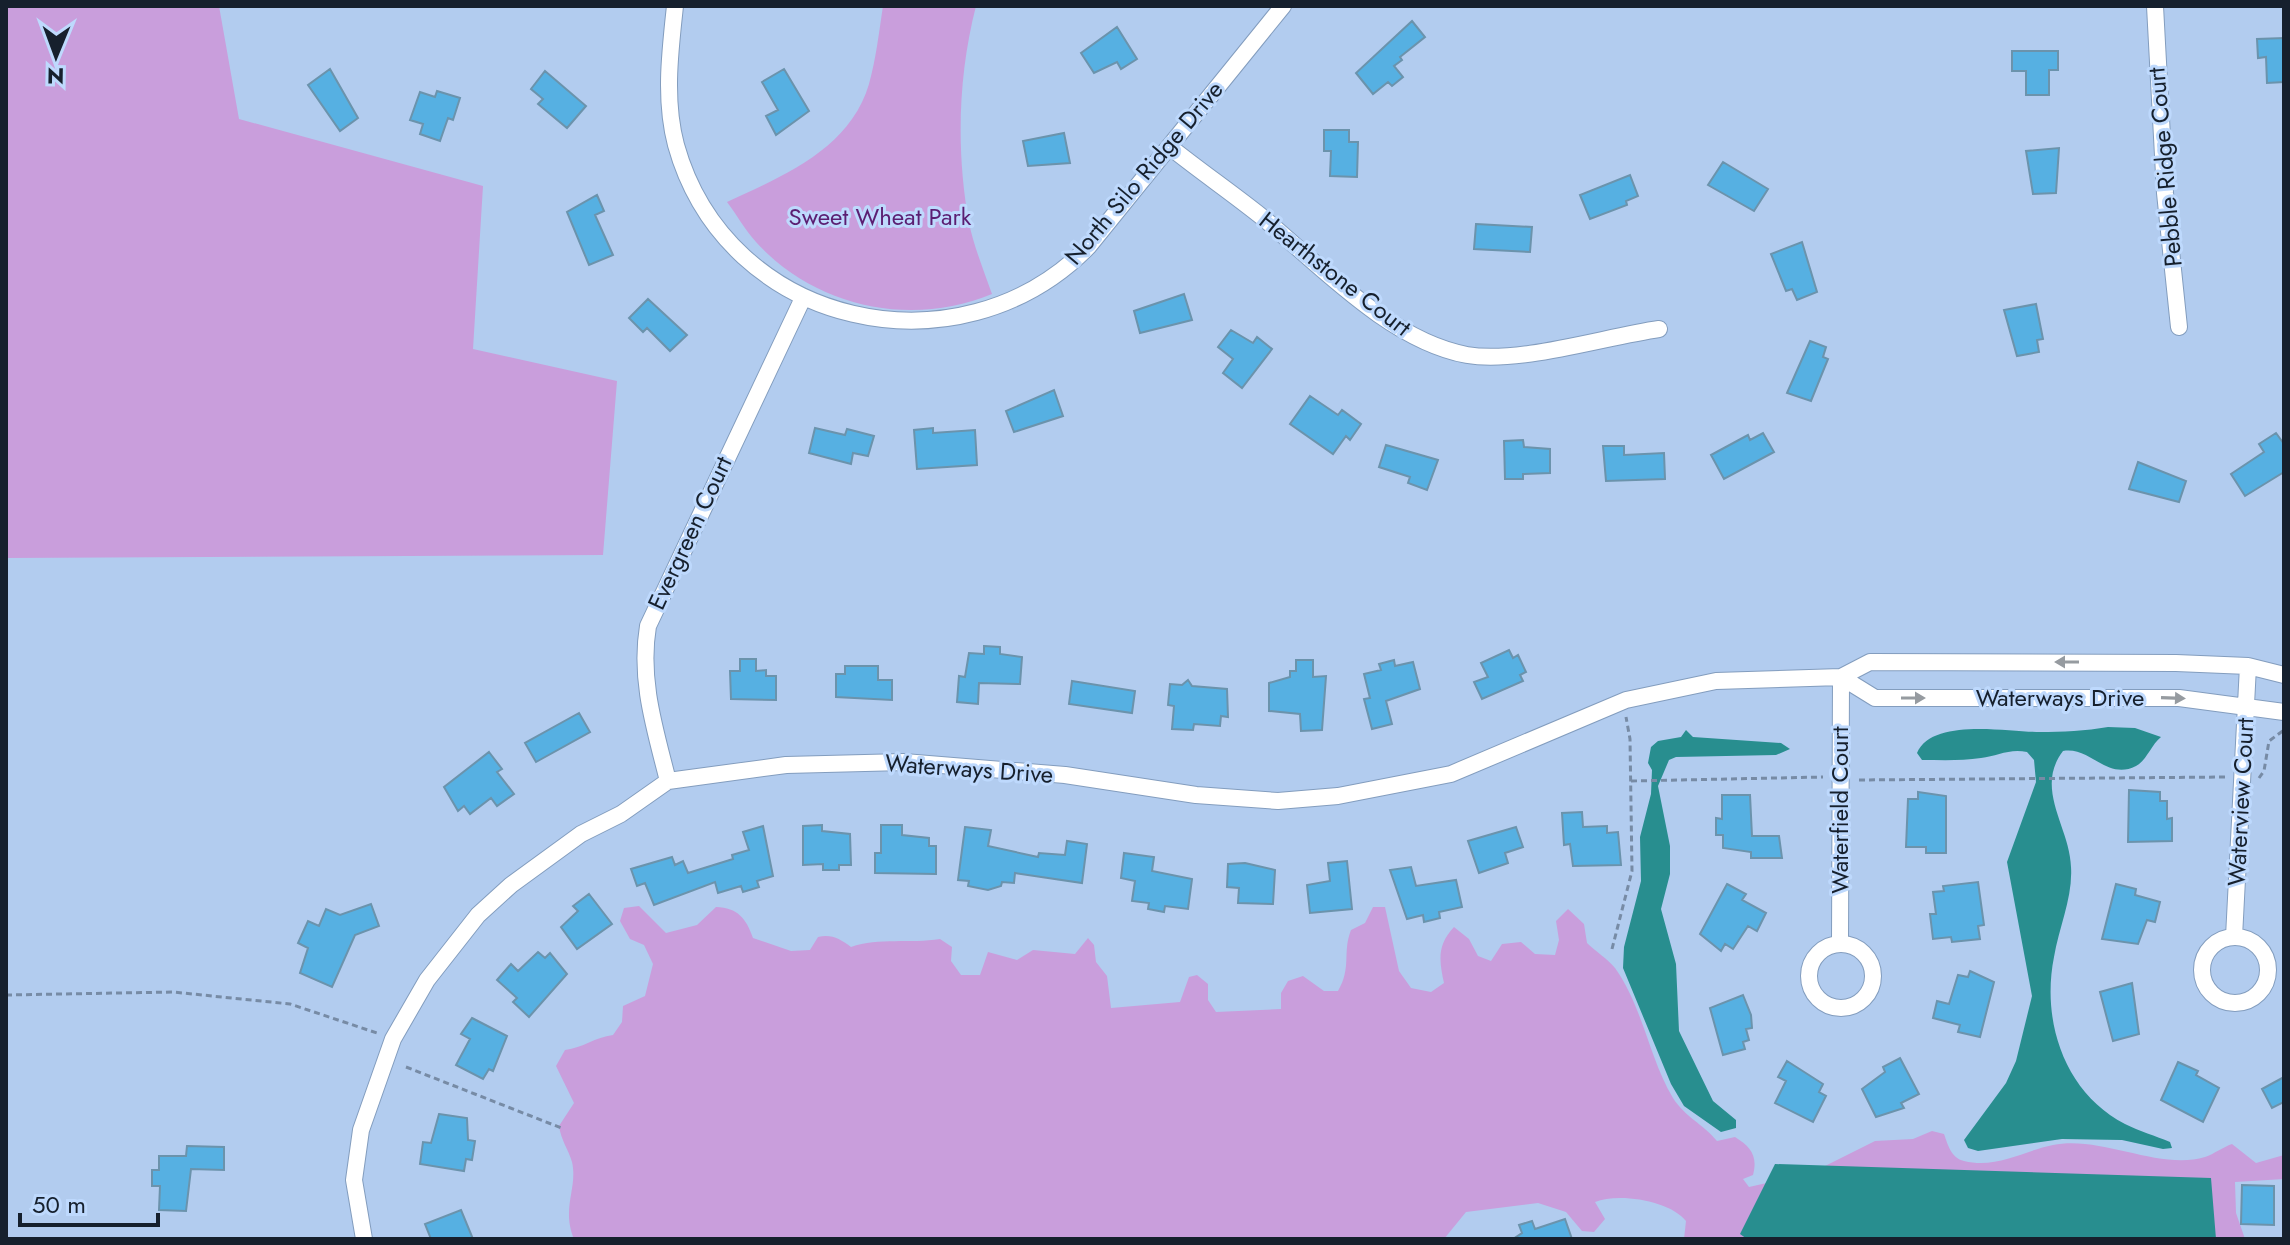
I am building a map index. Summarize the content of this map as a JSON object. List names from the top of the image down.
{
  "streets": {
    "street": [
      "Pebble Ridge Court",
      "North Silo Ridge Drive",
      "Hearthstone Court",
      "Evergreen Court",
      "Waterways Drive",
      "Waterview Court",
      "Waterfield Court"
    ]
  },
  "crossings": [
    ["North Silo Ridge Drive", "Hearthstone Court"],
    ["North Silo Ridge Drive", "Evergreen Court"],
    ["Evergreen Court", "Waterways Drive"],
    ["Waterways Drive", "Waterview Court"],
    ["Waterways Drive", "Waterfield Court"]
  ],
  "parks": ["Sweet Wheat Park"],
  "scale_bar": "50 m",
  "north": "bottom"
}
